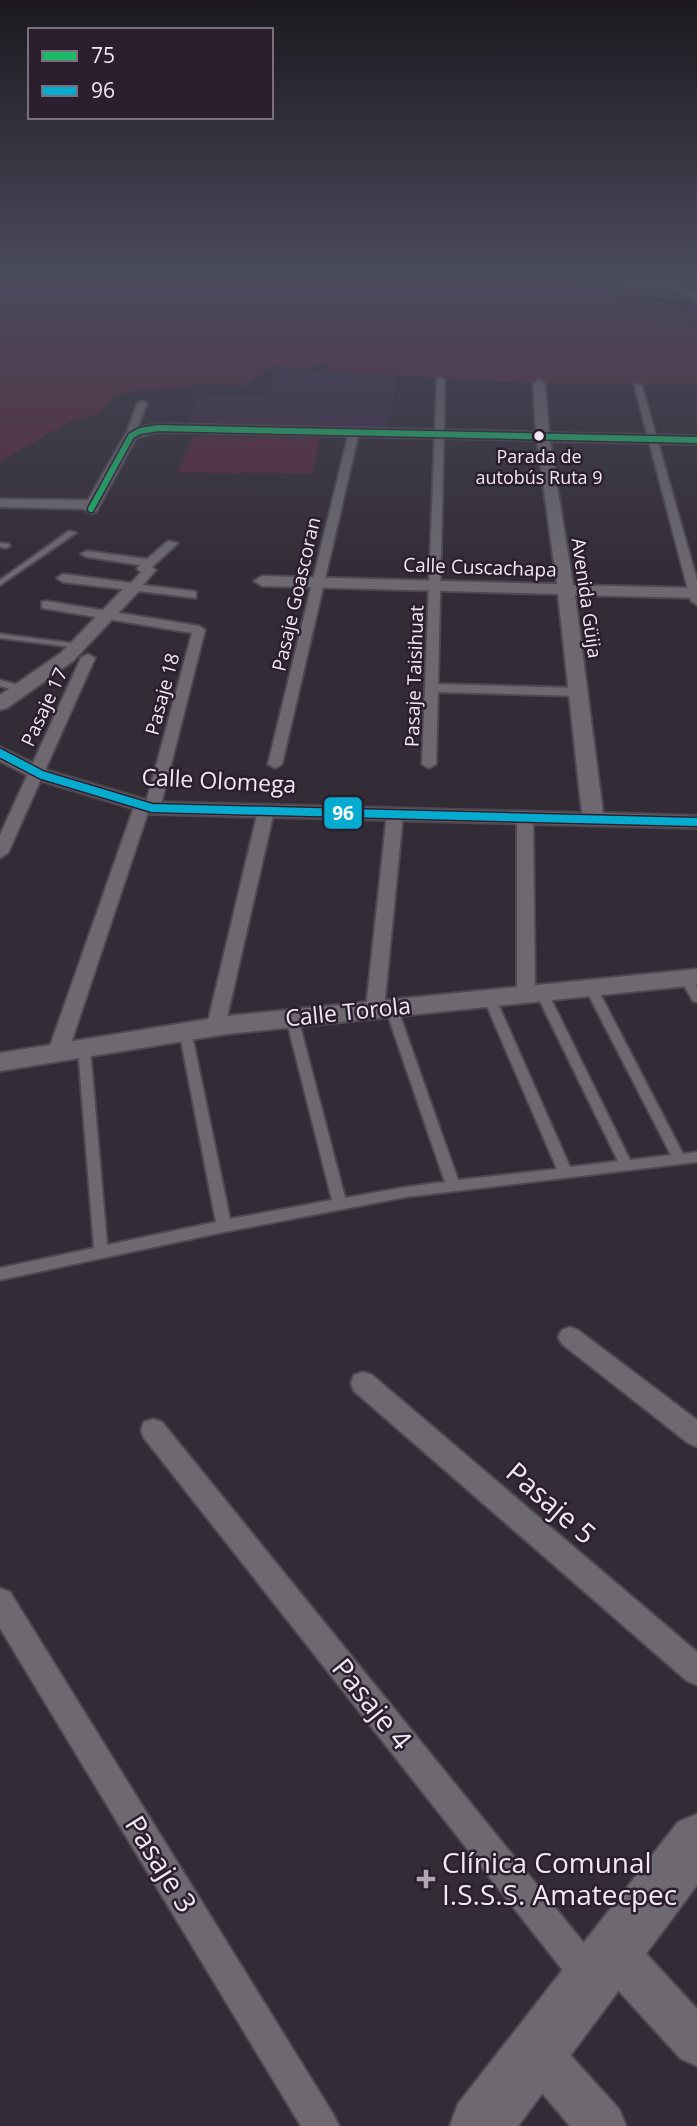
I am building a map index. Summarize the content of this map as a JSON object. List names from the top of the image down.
{
  "streets": {
    "street": [
      "Calle Cuscachapa",
      "Pasaje Goascoran",
      "Avenida Güija",
      "Pasaje Taisihuat",
      "Pasaje 18",
      "Pasaje 17",
      "Calle Olomega",
      "Calle Torola",
      "Pasaje 5",
      "Pasaje 4",
      "Pasaje 3"
    ]
  },
  "crossings": [
    ["Calle Cuscachapa", "Pasaje Goascoran"],
    ["Calle Cuscachapa", "Avenida Güija"],
    ["Calle Cuscachapa", "Pasaje Taisihuat"],
    ["Avenida Güija", "Calle Olomega"],
    ["Pasaje 18", "Calle Olomega"],
    ["Pasaje 18", "Calle Torola"],
    ["Pasaje 17", "Calle Olomega"]
  ],
  "places": {
    "other": ["Parada de autobús Ruta 9"],
    "health": ["Clínica Comunal I.S.S.S. Amatecpec"]
  },
  "lines": ["transit line 75", "transit line 96"],
  "legend": ["75", "96"]
}
